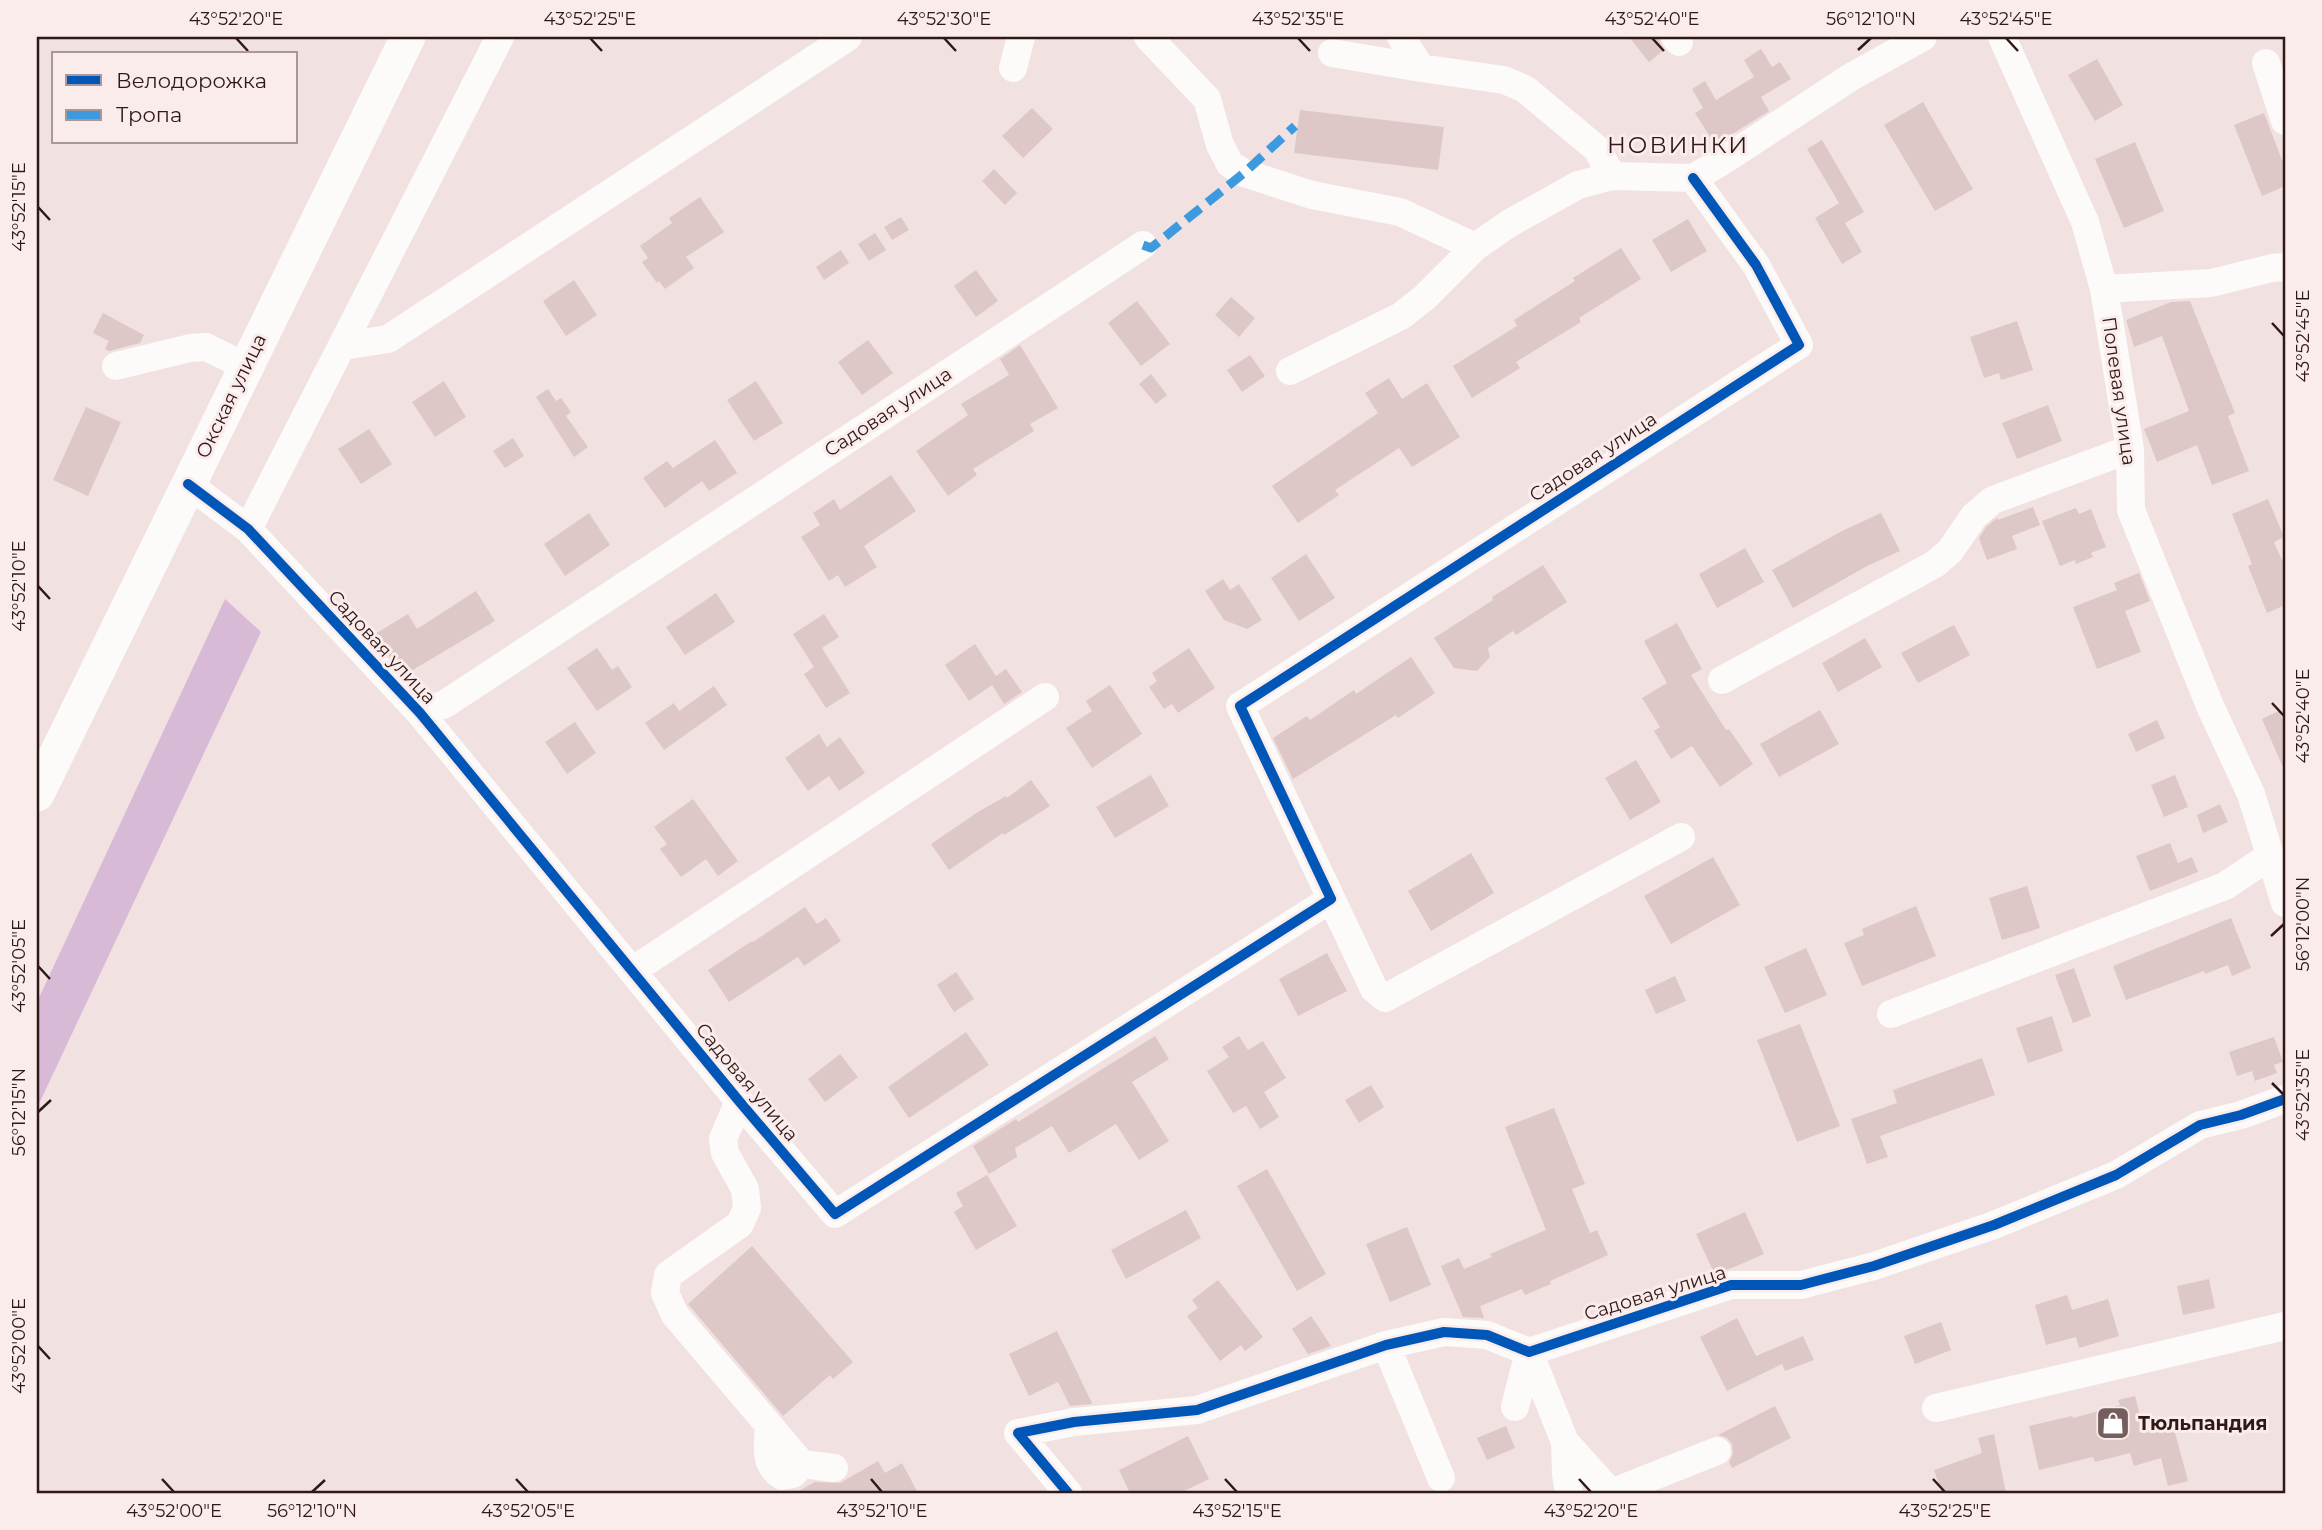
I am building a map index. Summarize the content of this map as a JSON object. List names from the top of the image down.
{
  "streets": {
    "main road": ["Окская улица"],
    "street": ["Полевая улица", "Садовая улица"]
  },
  "crossings": [
    ["Окская улица", "Садовая улица"]
  ],
  "districts": ["НОВИНКИ"],
  "places": {
    "shop": ["Тюльпандия"]
  },
  "legend": ["Велодорожка", "Тропа"],
  "coordinates": [
    "43°52'20\"E",
    "43°52'25\"E",
    "43°52'30\"E",
    "43°52'35\"E",
    "43°52'40\"E",
    "56°12'10\"N",
    "43°52'45\"E",
    "43°52'15\"E",
    "43°52'10\"E",
    "56°12'00\"N",
    "43°52'05\"E",
    "56°12'15\"N",
    "43°52'00\"E"
  ]
}
